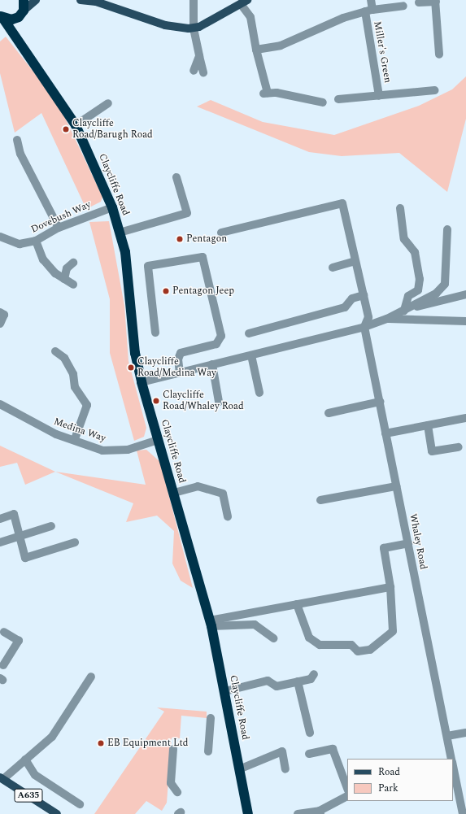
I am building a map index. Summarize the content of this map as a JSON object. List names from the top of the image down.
{
  "streets": {
    "highway": ["Claycliffe Road"],
    "main road": ["A635"],
    "street": [
      "Miller's Green",
      "Dovebush Way",
      "Medina Way",
      "Whaley Road"
    ]
  },
  "crossings": [
    ["Claycliffe Road", "Dovebush Way"],
    ["Claycliffe Road", "Medina Way"]
  ],
  "places": [
    "Claycliffe Road/Barugh Road",
    "Pentagon",
    "Pentagon Jeep",
    "Claycliffe Road/Medina Way",
    "Claycliffe Road/Whaley Road",
    "EB Equipment Ltd"
  ],
  "legend": ["Road", "Park"]
}
